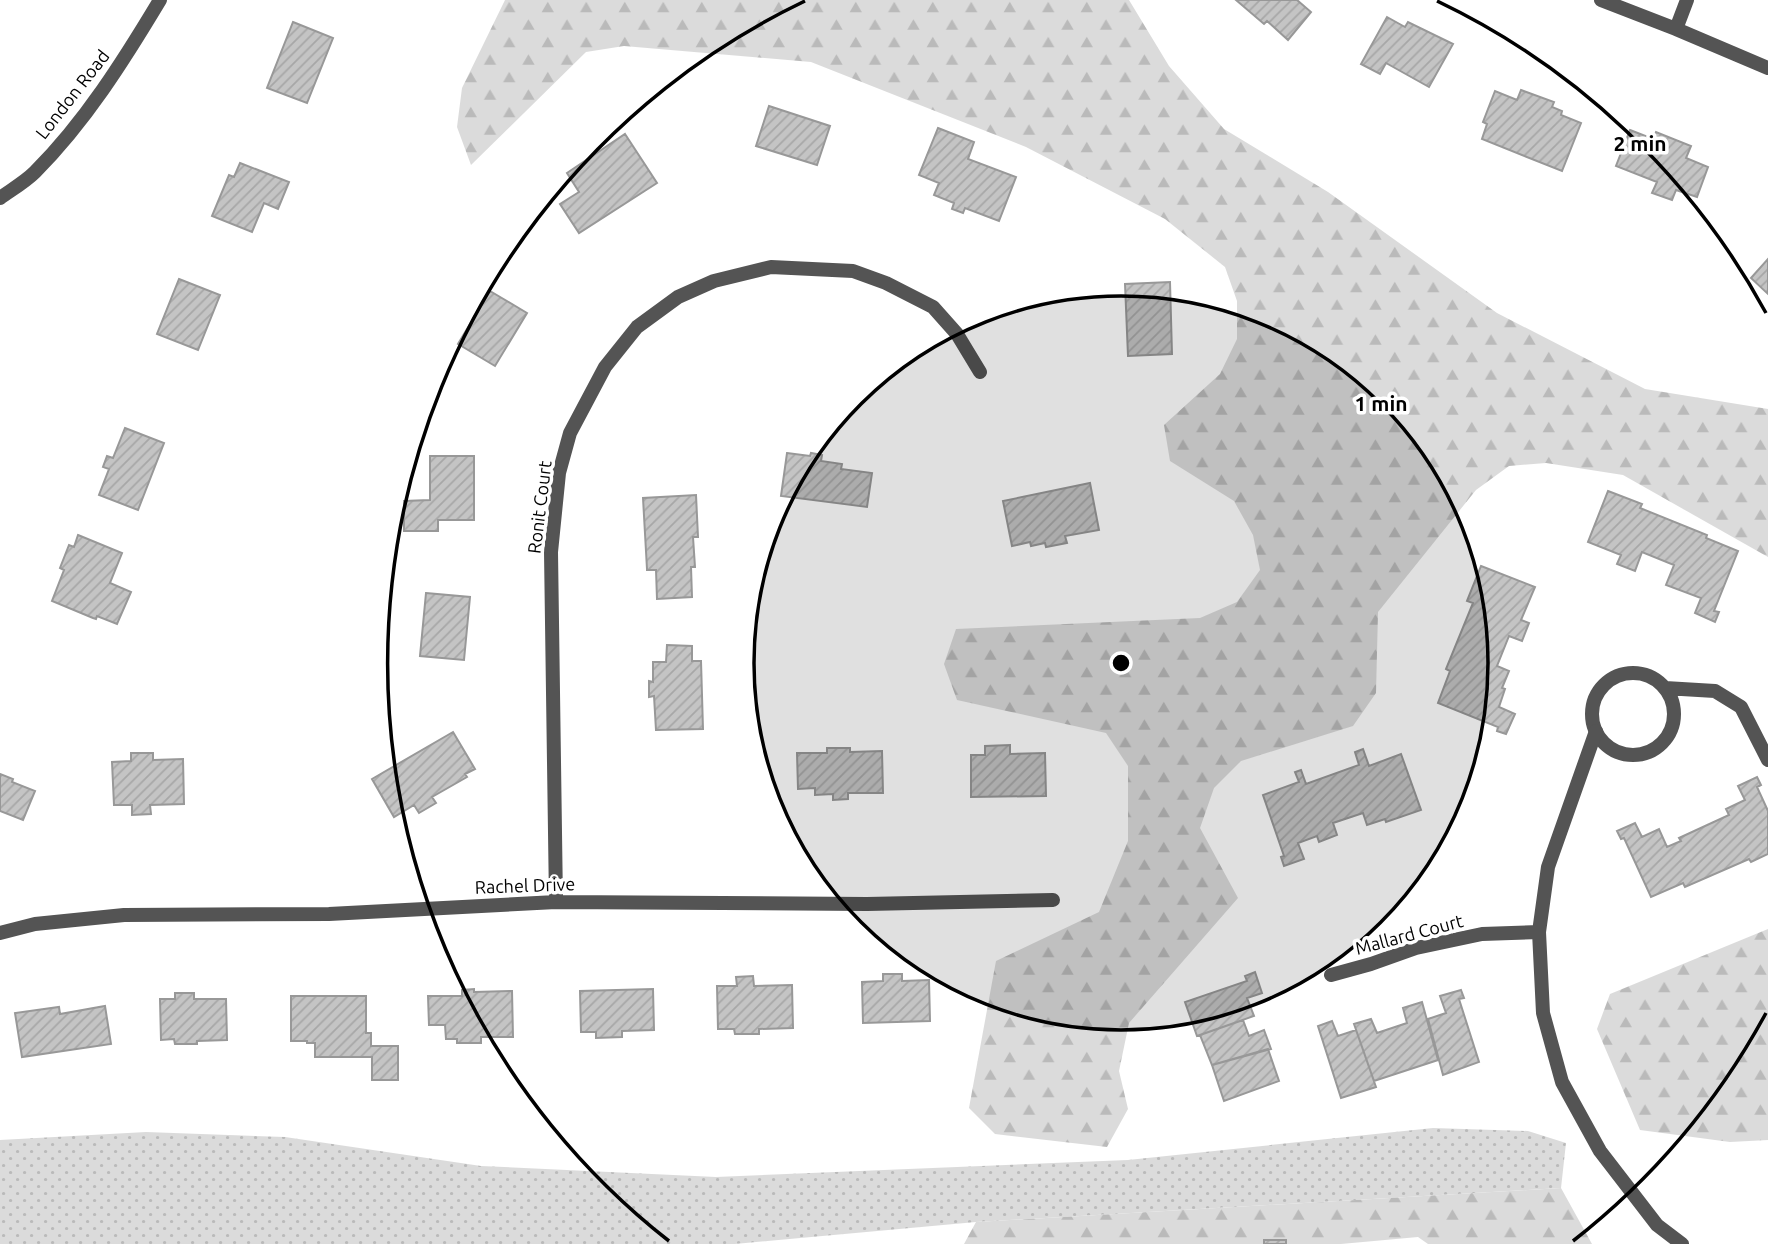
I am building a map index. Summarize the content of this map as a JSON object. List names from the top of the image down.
{
  "streets": {
    "street": [
      "London Road",
      "Ronit Court",
      "Rachel Drive",
      "Mallard Court"
    ]
  },
  "crossings": [
    ["Ronit Court", "Rachel Drive"]
  ],
  "rings": ["2 min", "1 min"]
}
